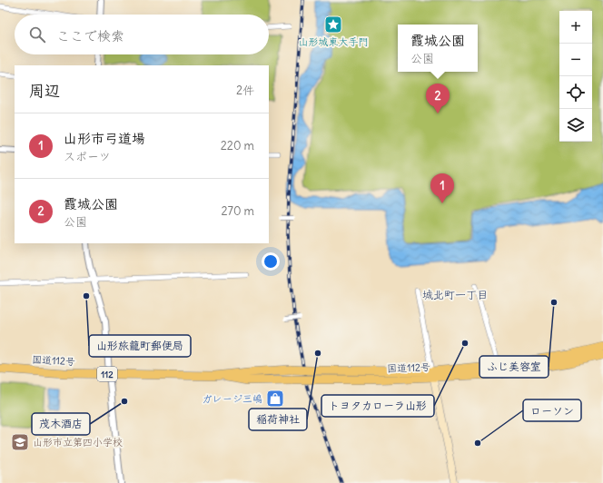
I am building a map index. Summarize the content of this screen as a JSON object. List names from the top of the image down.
{
  "streets": {
    "highway": ["国道112号", "112"]
  },
  "districts": ["城北町一丁目"],
  "places": {
    "place": ["山形城東大手門"],
    "other": [
      "山形旅籠町郵便局",
      "ふじ美容室",
      "トヨタカローラ山形",
      "稲荷神社",
      "茂木酒店",
      "ローソン"
    ],
    "shop": ["ガレージ三嶋"],
    "school or university": ["山形市立第四小学校"]
  },
  "page": {
    "map_buttons": ["+", "−"],
    "search": "ここで検索",
    "popup": ["霞城公園", "公園"],
    "heading": ["周辺", "2件"],
    "pins": ["2", "1"],
    "list": [
      {
        "mark": "1",
        "name": "山形市弓道場",
        "note": "スポーツ",
        "value": "220 m"
      },
      {
        "mark": "2",
        "name": "霞城公園",
        "note": "公園",
        "value": "270 m"
      }
    ]
  }
}
